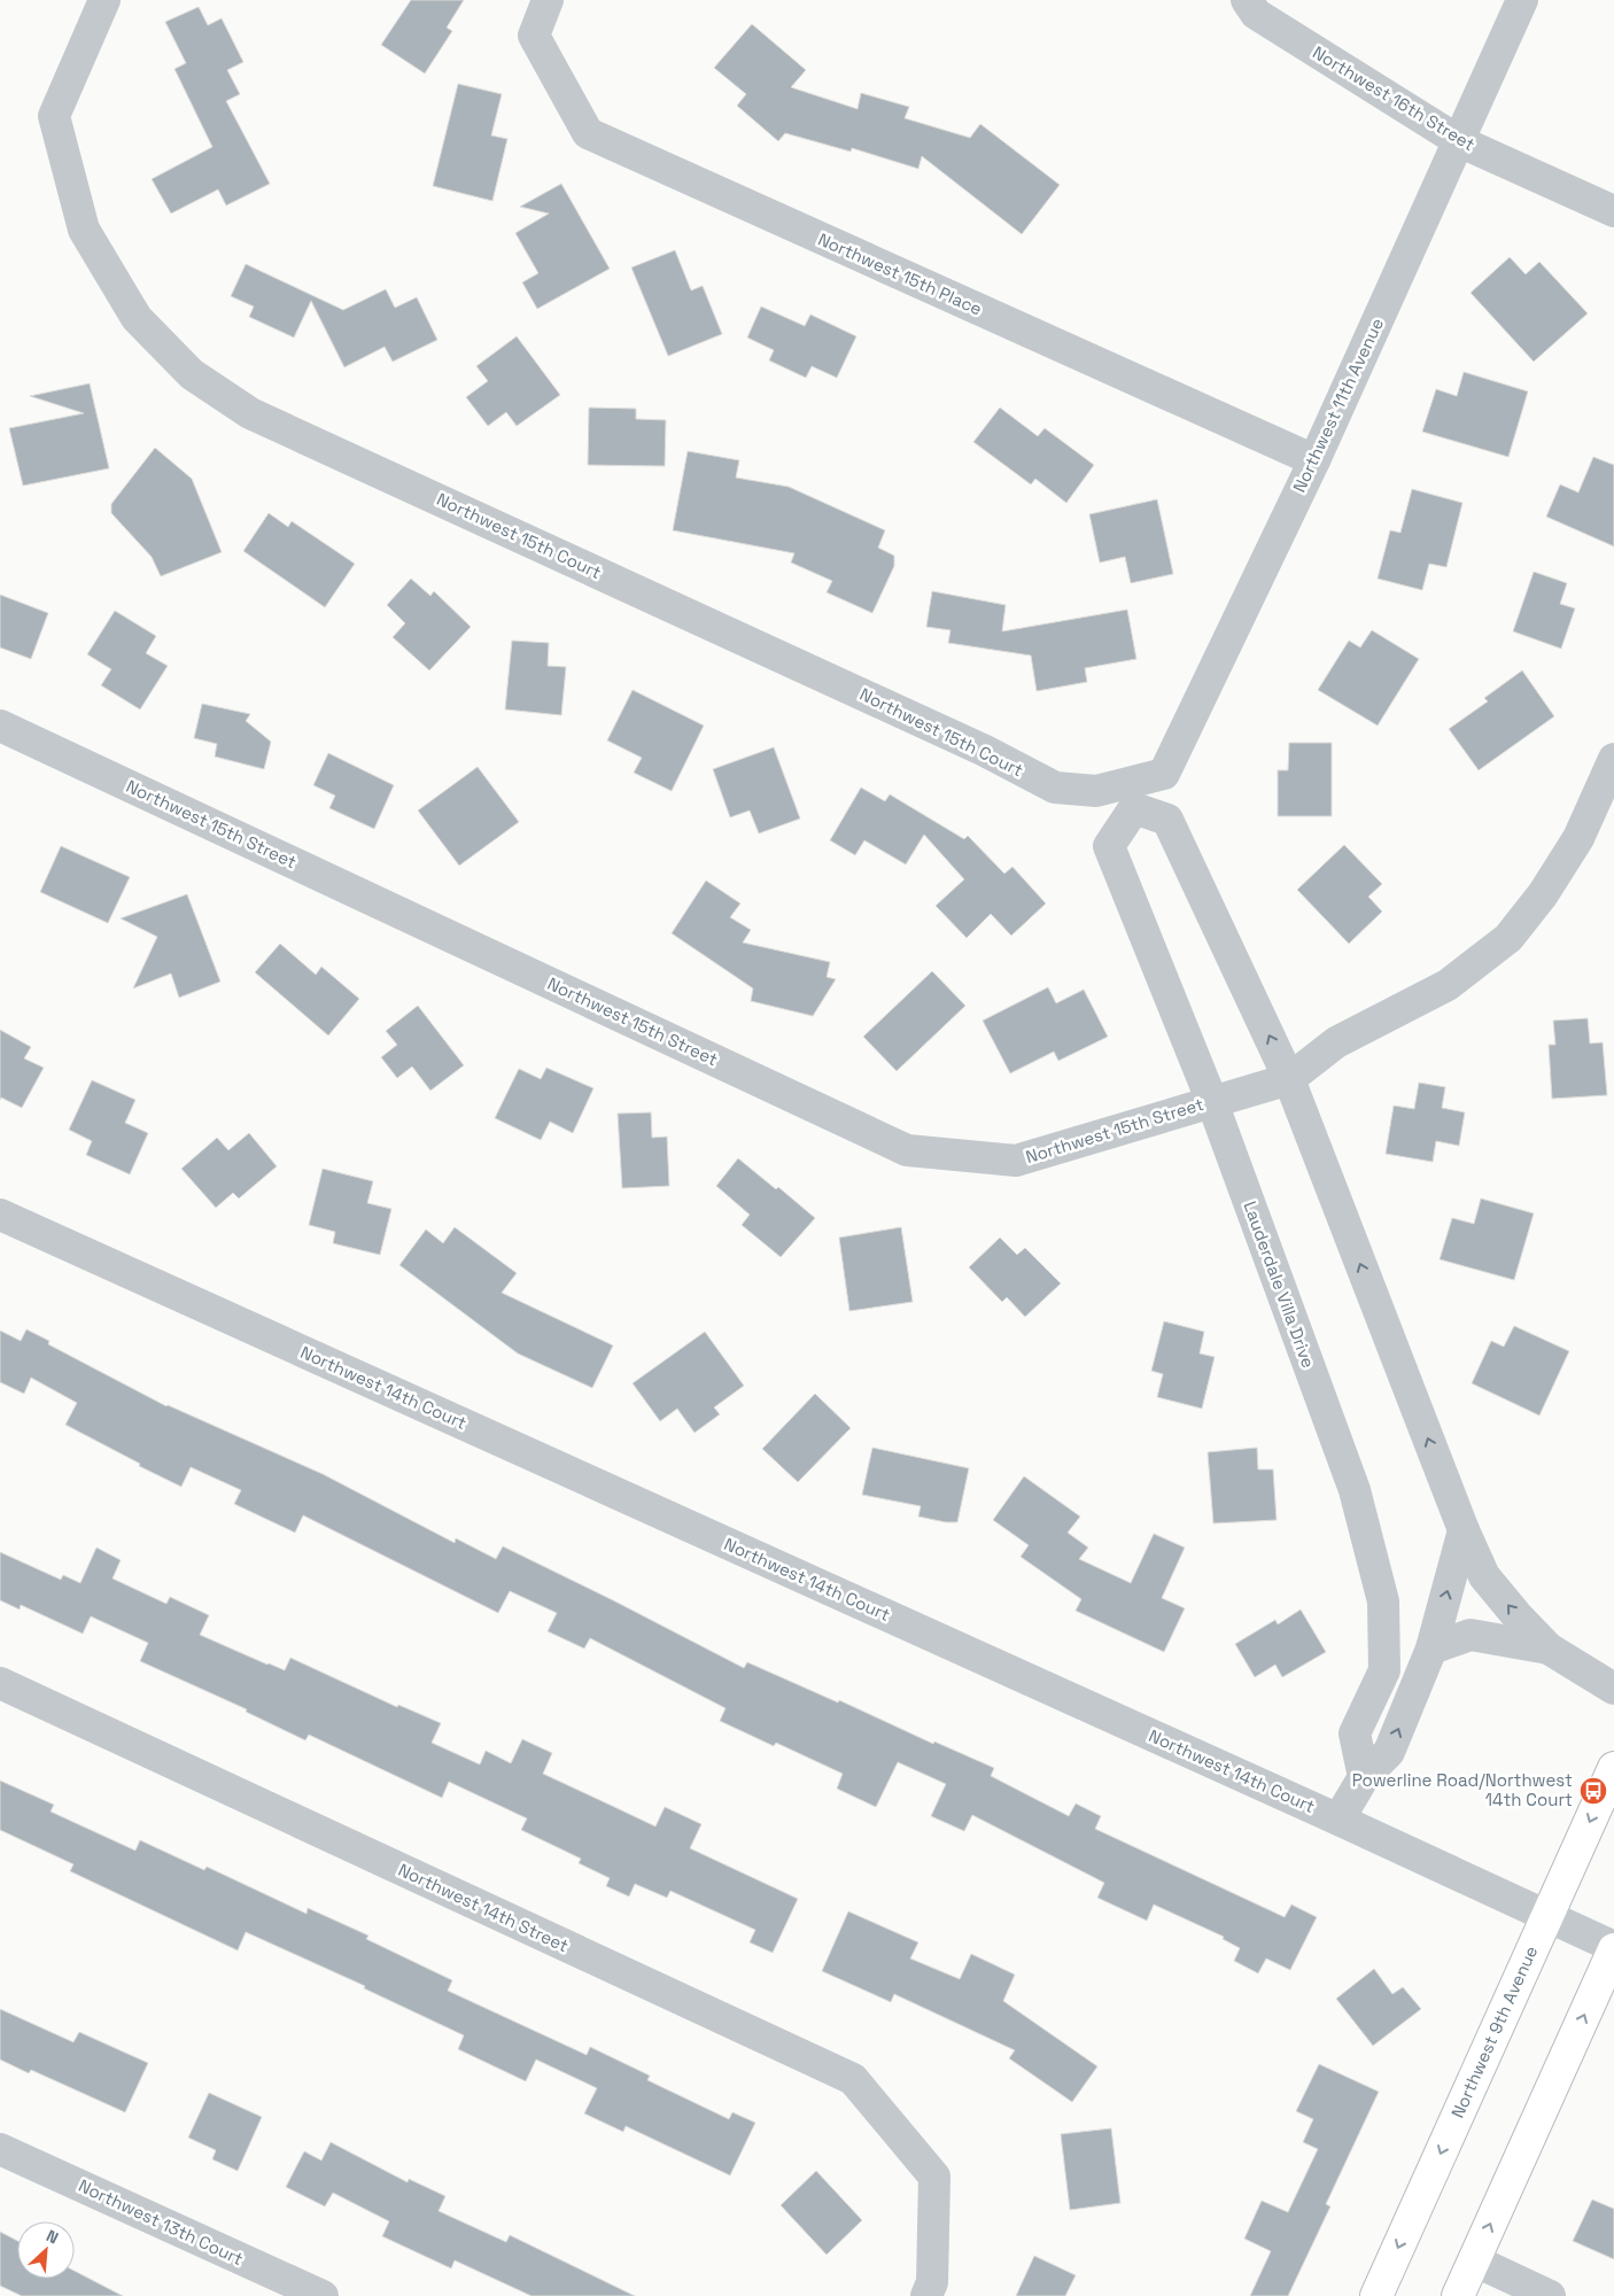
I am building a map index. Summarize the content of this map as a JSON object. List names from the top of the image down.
{
  "streets": {
    "main road": ["Northwest 9th Avenue"],
    "street": [
      "Northwest 16th Street",
      "Northwest 15th Place",
      "Northwest 11th Avenue",
      "Northwest 15th Court",
      "Northwest 15th Street",
      "Lauderdale Villa Drive",
      "Northwest 14th Court",
      "Northwest 14th Street",
      "Northwest 13th Court"
    ]
  },
  "crossings": [
    ["Northwest 16th Street", "Northwest 11th Avenue"],
    ["Northwest 15th Place", "Northwest 11th Avenue"],
    ["Northwest 11th Avenue", "Northwest 15th Court"],
    ["Northwest 11th Avenue", "Lauderdale Villa Drive"],
    ["Northwest 15th Court", "Lauderdale Villa Drive"],
    ["Northwest 15th Street", "Lauderdale Villa Drive"],
    ["Northwest 14th Court", "Northwest 9th Avenue"]
  ],
  "places": {
    "bus stop": ["Powerline Road/Northwest 14th Court"]
  },
  "north": "top right"
}
